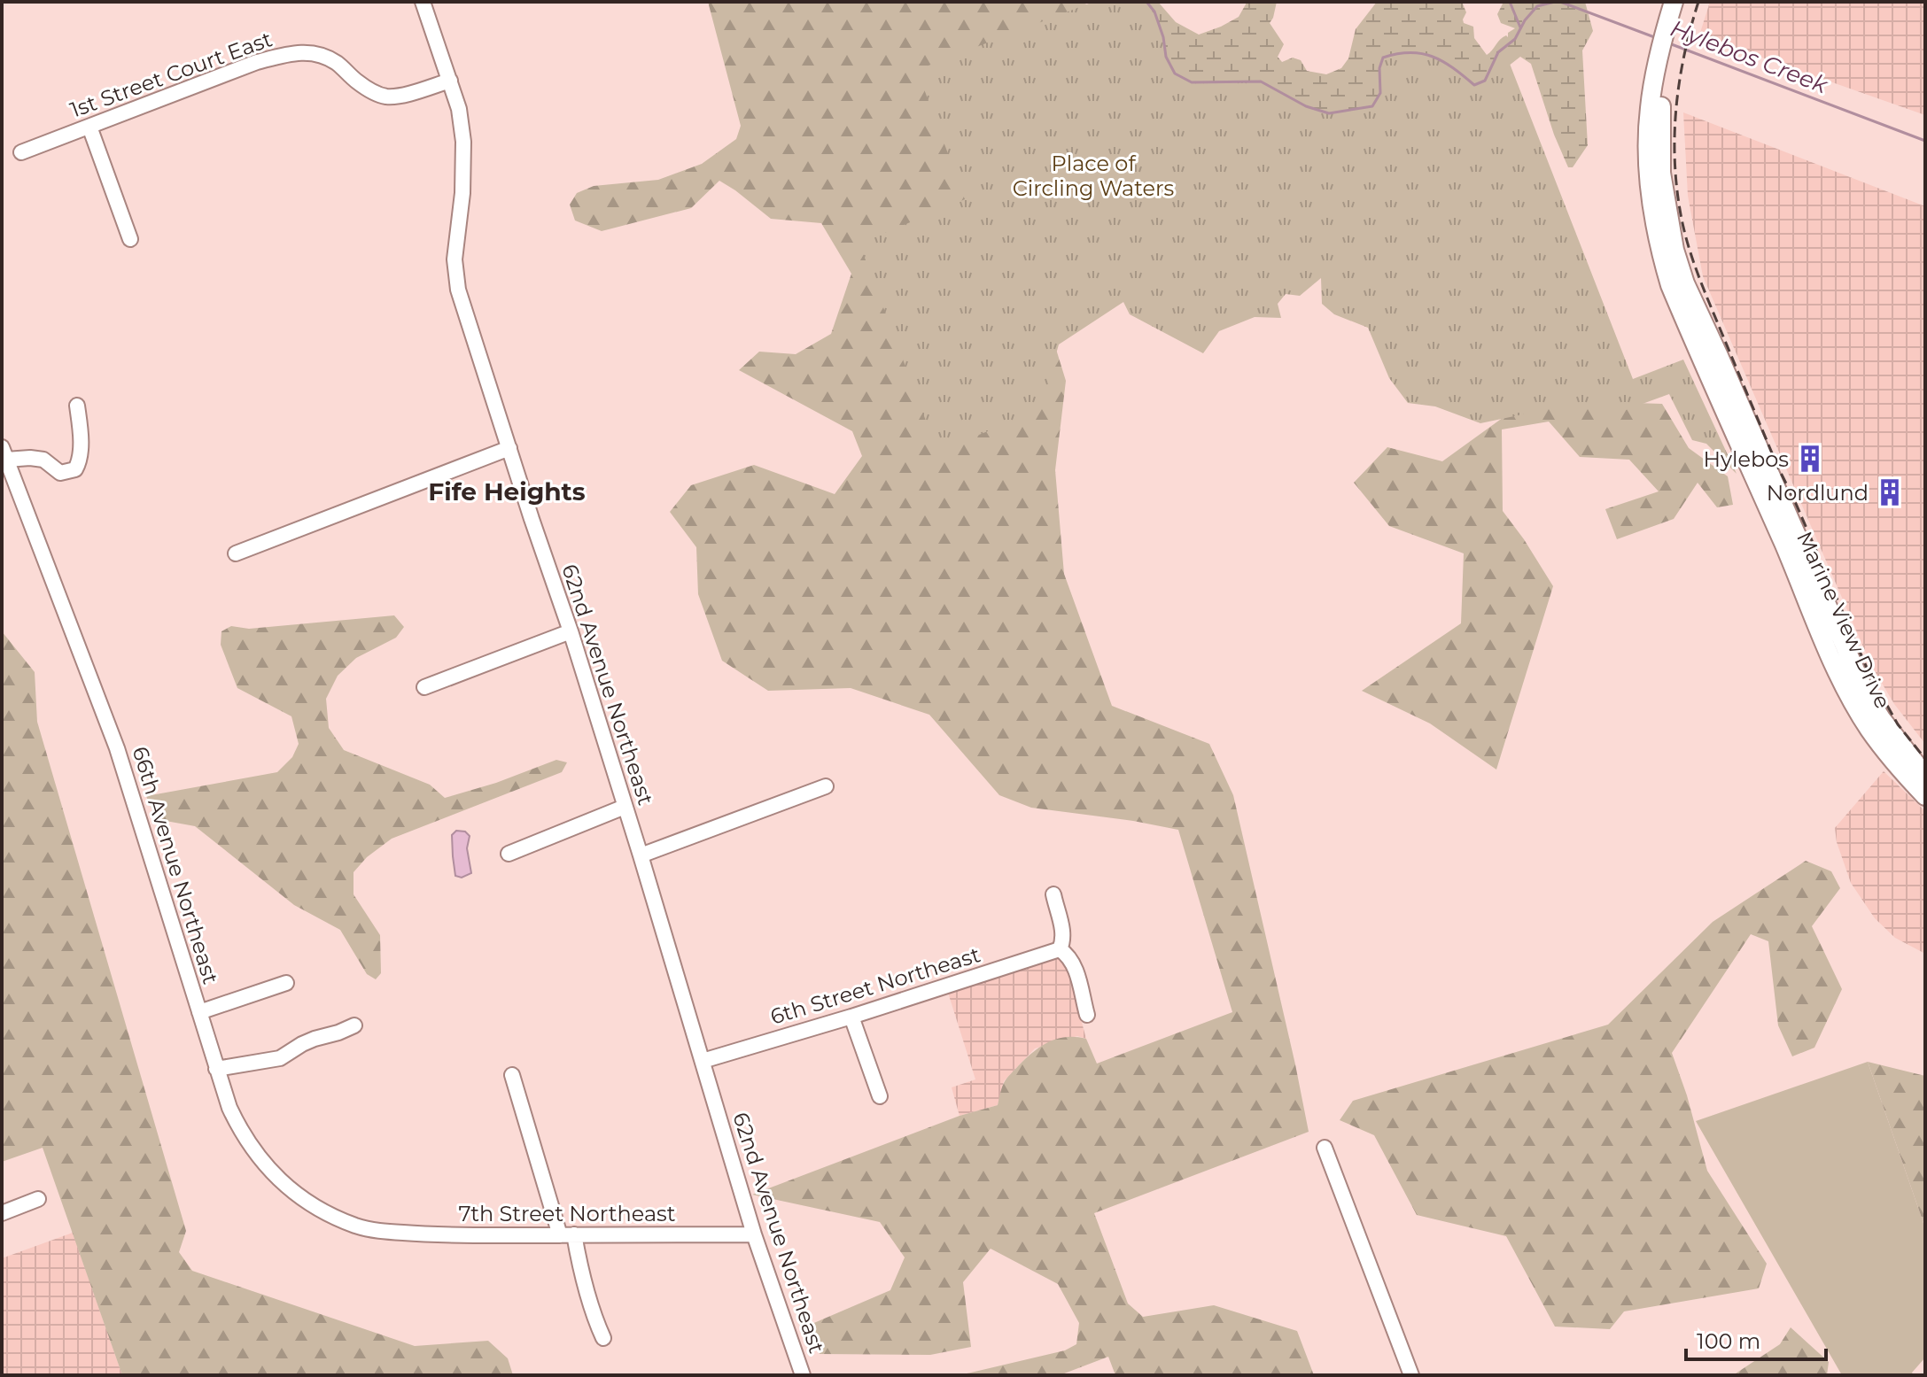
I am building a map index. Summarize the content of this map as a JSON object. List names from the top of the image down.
{
  "streets": {
    "main road": ["Marine View Drive"],
    "street": [
      "1st Street Court East",
      "62nd Avenue Northeast",
      "66th Avenue Northeast",
      "6th Street Northeast",
      "7th Street Northeast"
    ]
  },
  "crossings": [
    ["1st Street Court East", "62nd Avenue Northeast"],
    ["62nd Avenue Northeast", "6th Street Northeast"],
    ["62nd Avenue Northeast", "7th Street Northeast"],
    ["66th Avenue Northeast", "7th Street Northeast"]
  ],
  "districts": ["Fife Heights"],
  "water": ["Hylebos Creek"],
  "parks": ["Place of Circling Waters"],
  "places": {
    "building": ["Hylebos", "Nordlund"]
  },
  "scale_bar": "100 m"
}
